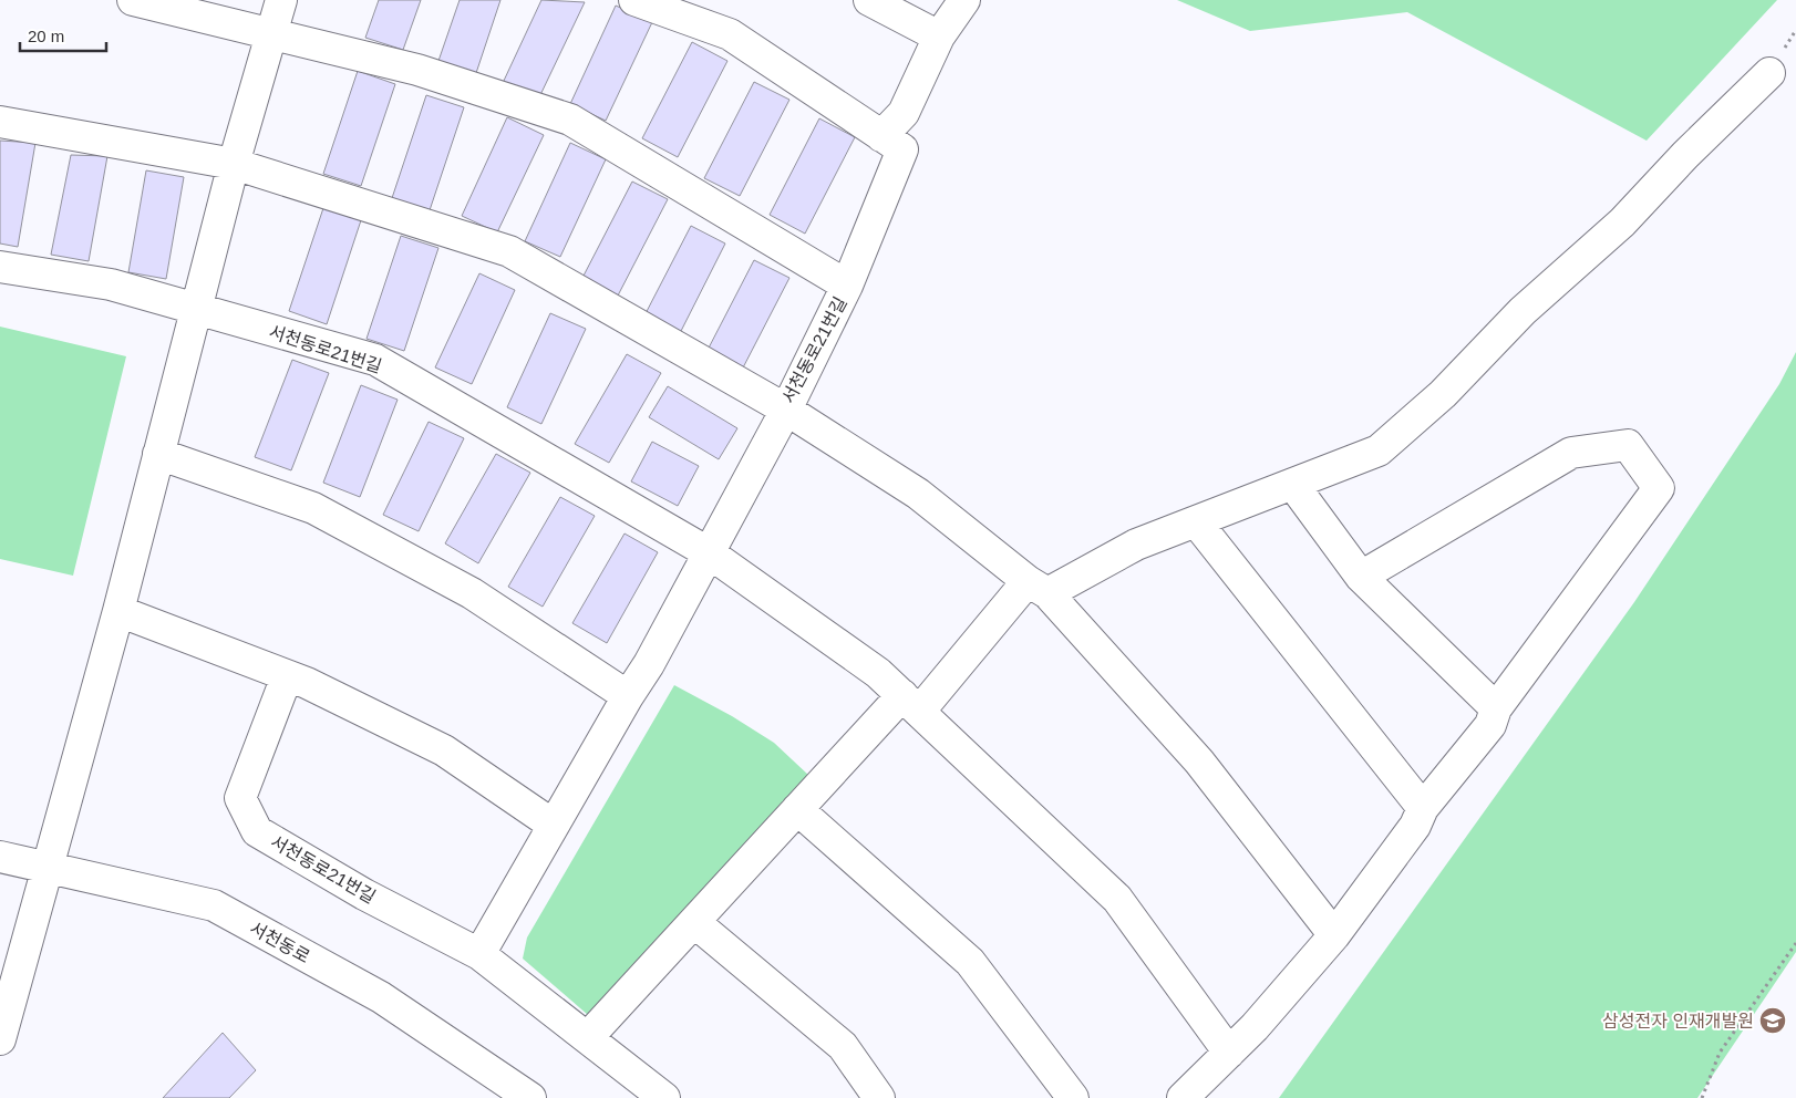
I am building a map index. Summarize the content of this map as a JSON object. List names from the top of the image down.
{
  "streets": {
    "street": ["서천동로21번길", "서천동로"]
  },
  "places": {
    "school or university": ["삼성전자 인재개발원"]
  },
  "scale_bar": "20 m"
}
